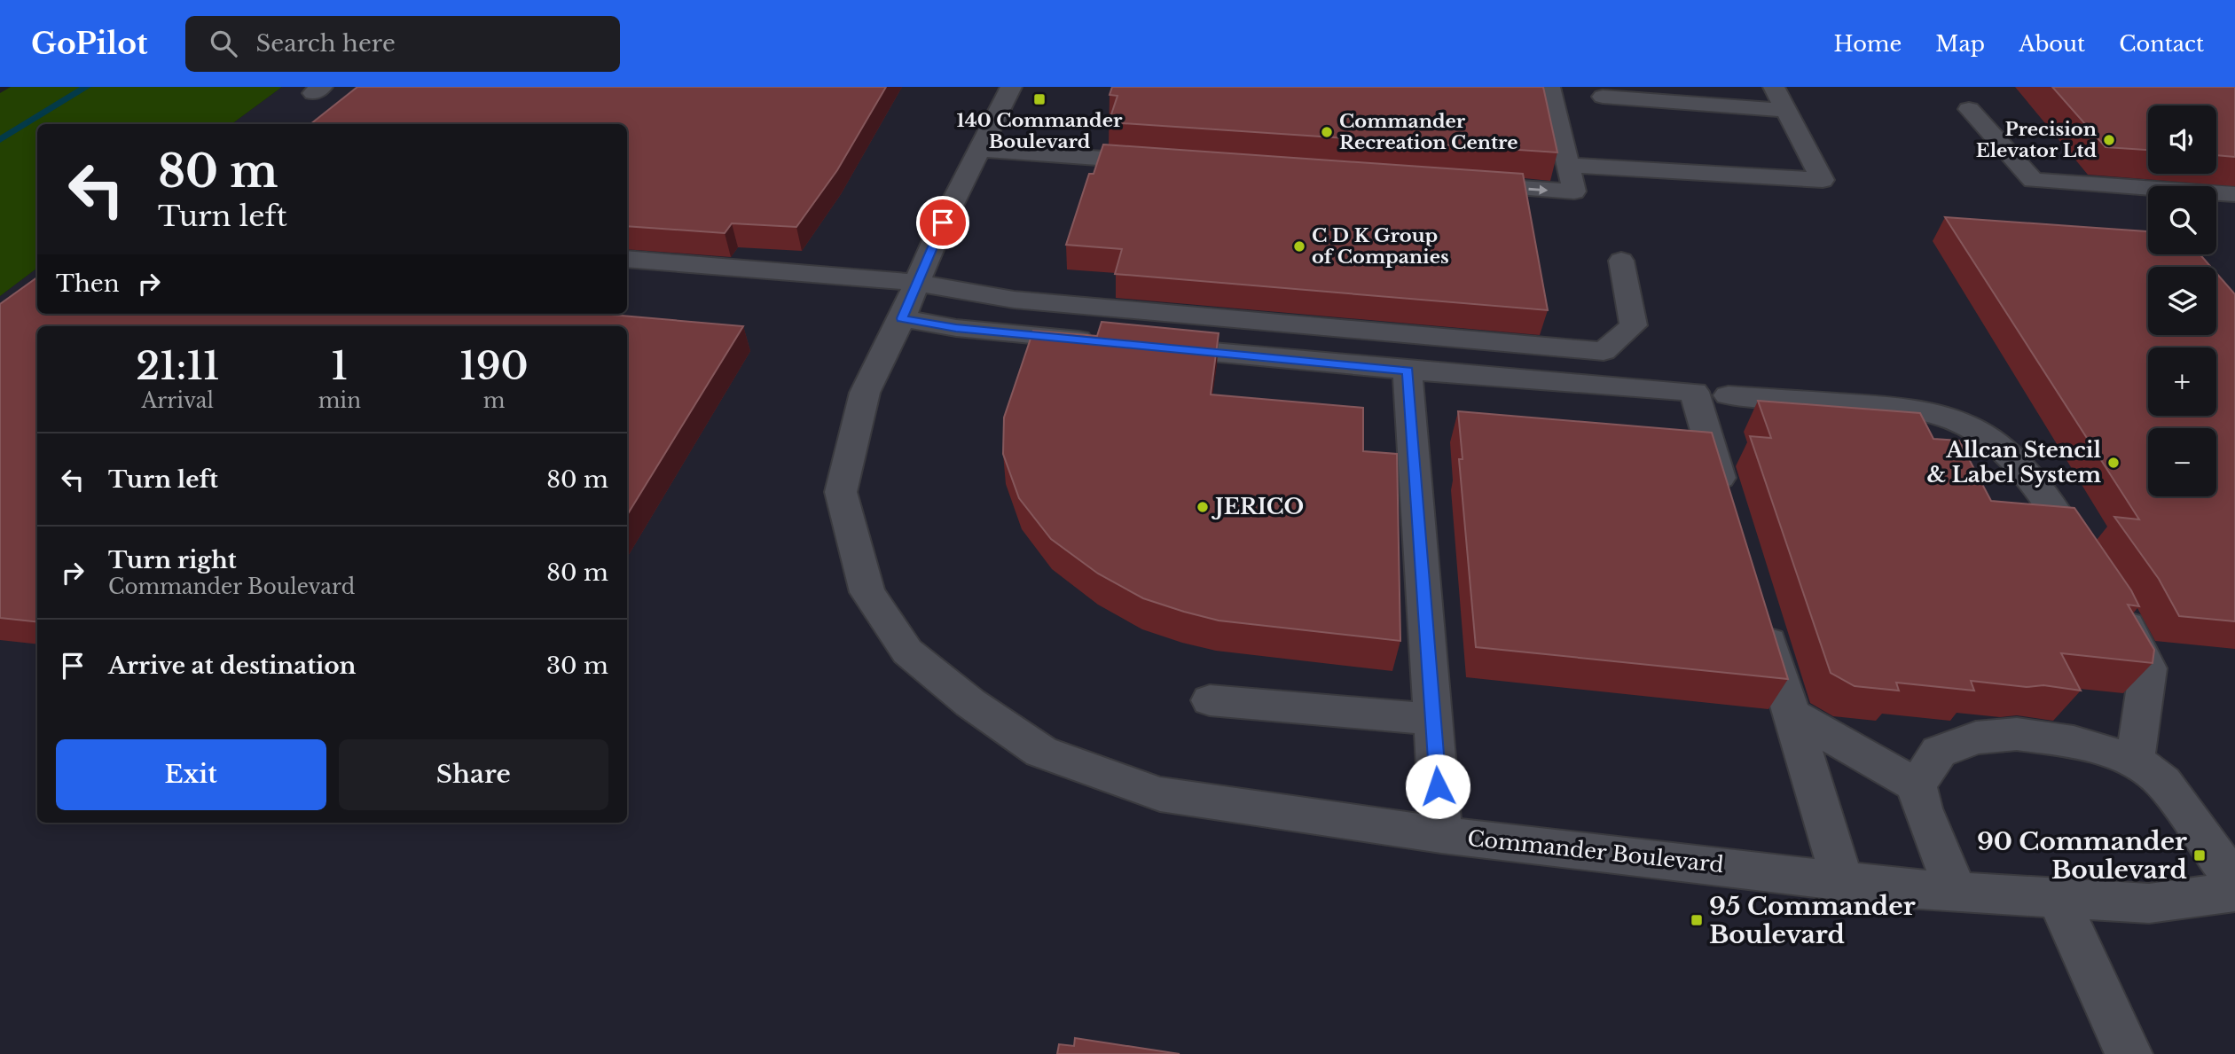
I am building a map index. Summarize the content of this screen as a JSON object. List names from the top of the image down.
{
  "streets": {
    "street": ["Commander Boulevard"]
  },
  "places": {
    "transit": ["140 Commander Boulevard", "90 Commander Boulevard", "95 Commander Boulevard"],
    "other": [
      "Commander Recreation Centre",
      "Precision Elevator Ltd",
      "C D K Group of Companies",
      "Allcan Stencil & Label System",
      "JERICO"
    ]
  },
  "page": {
    "header": "GoPilot",
    "search": "Search here",
    "nav": [
      "Home",
      "Map",
      "About",
      "Contact"
    ],
    "map_buttons": ["+", "−"],
    "turn": ["80 m", "Turn left"],
    "then": "Then",
    "eta": [
      "21:11",
      "Arrival",
      "1",
      "min",
      "190",
      "m"
    ],
    "list": [
      {
        "name": "Turn left",
        "value": "80 m"
      },
      {
        "name": "Turn right",
        "note": "Commander Boulevard",
        "value": "80 m"
      },
      {
        "name": "Arrive at destination",
        "value": "30 m"
      }
    ],
    "buttons": ["Exit", "Share"]
  }
}
